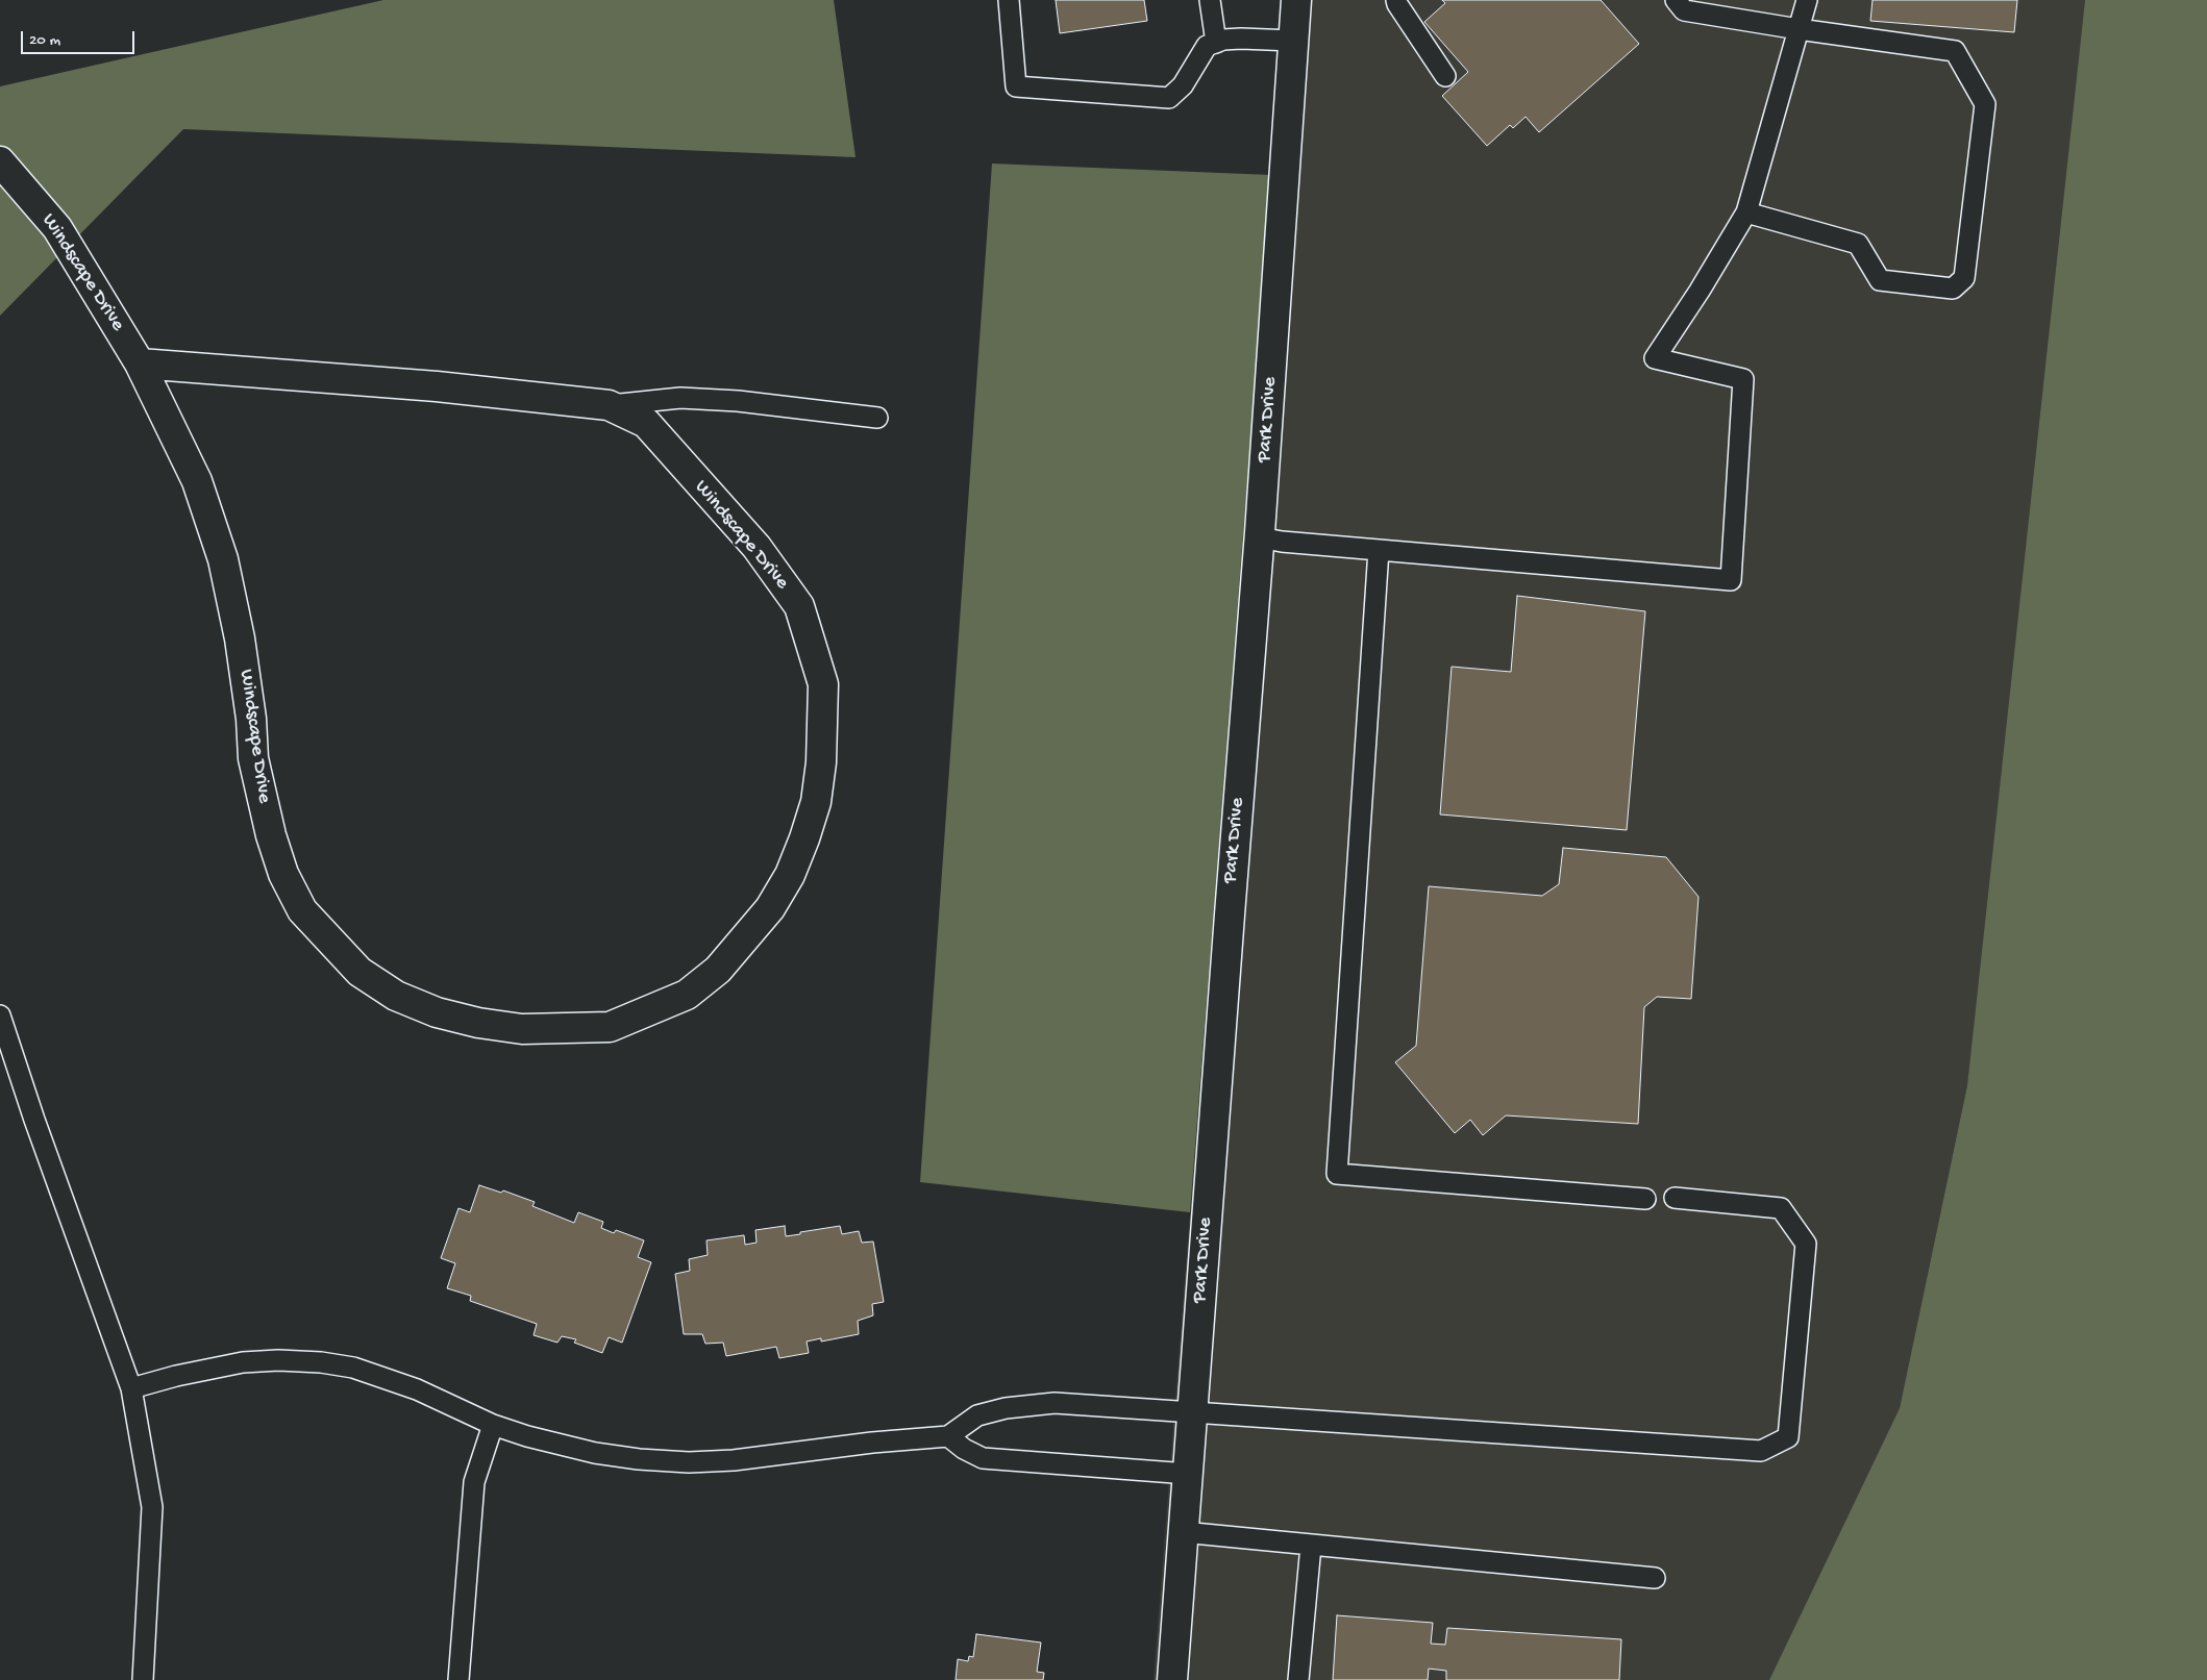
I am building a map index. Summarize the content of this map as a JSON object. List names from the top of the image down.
{
  "streets": {
    "street": ["Windscape Drive", "Park Drive"]
  },
  "scale_bar": "20 m"
}
